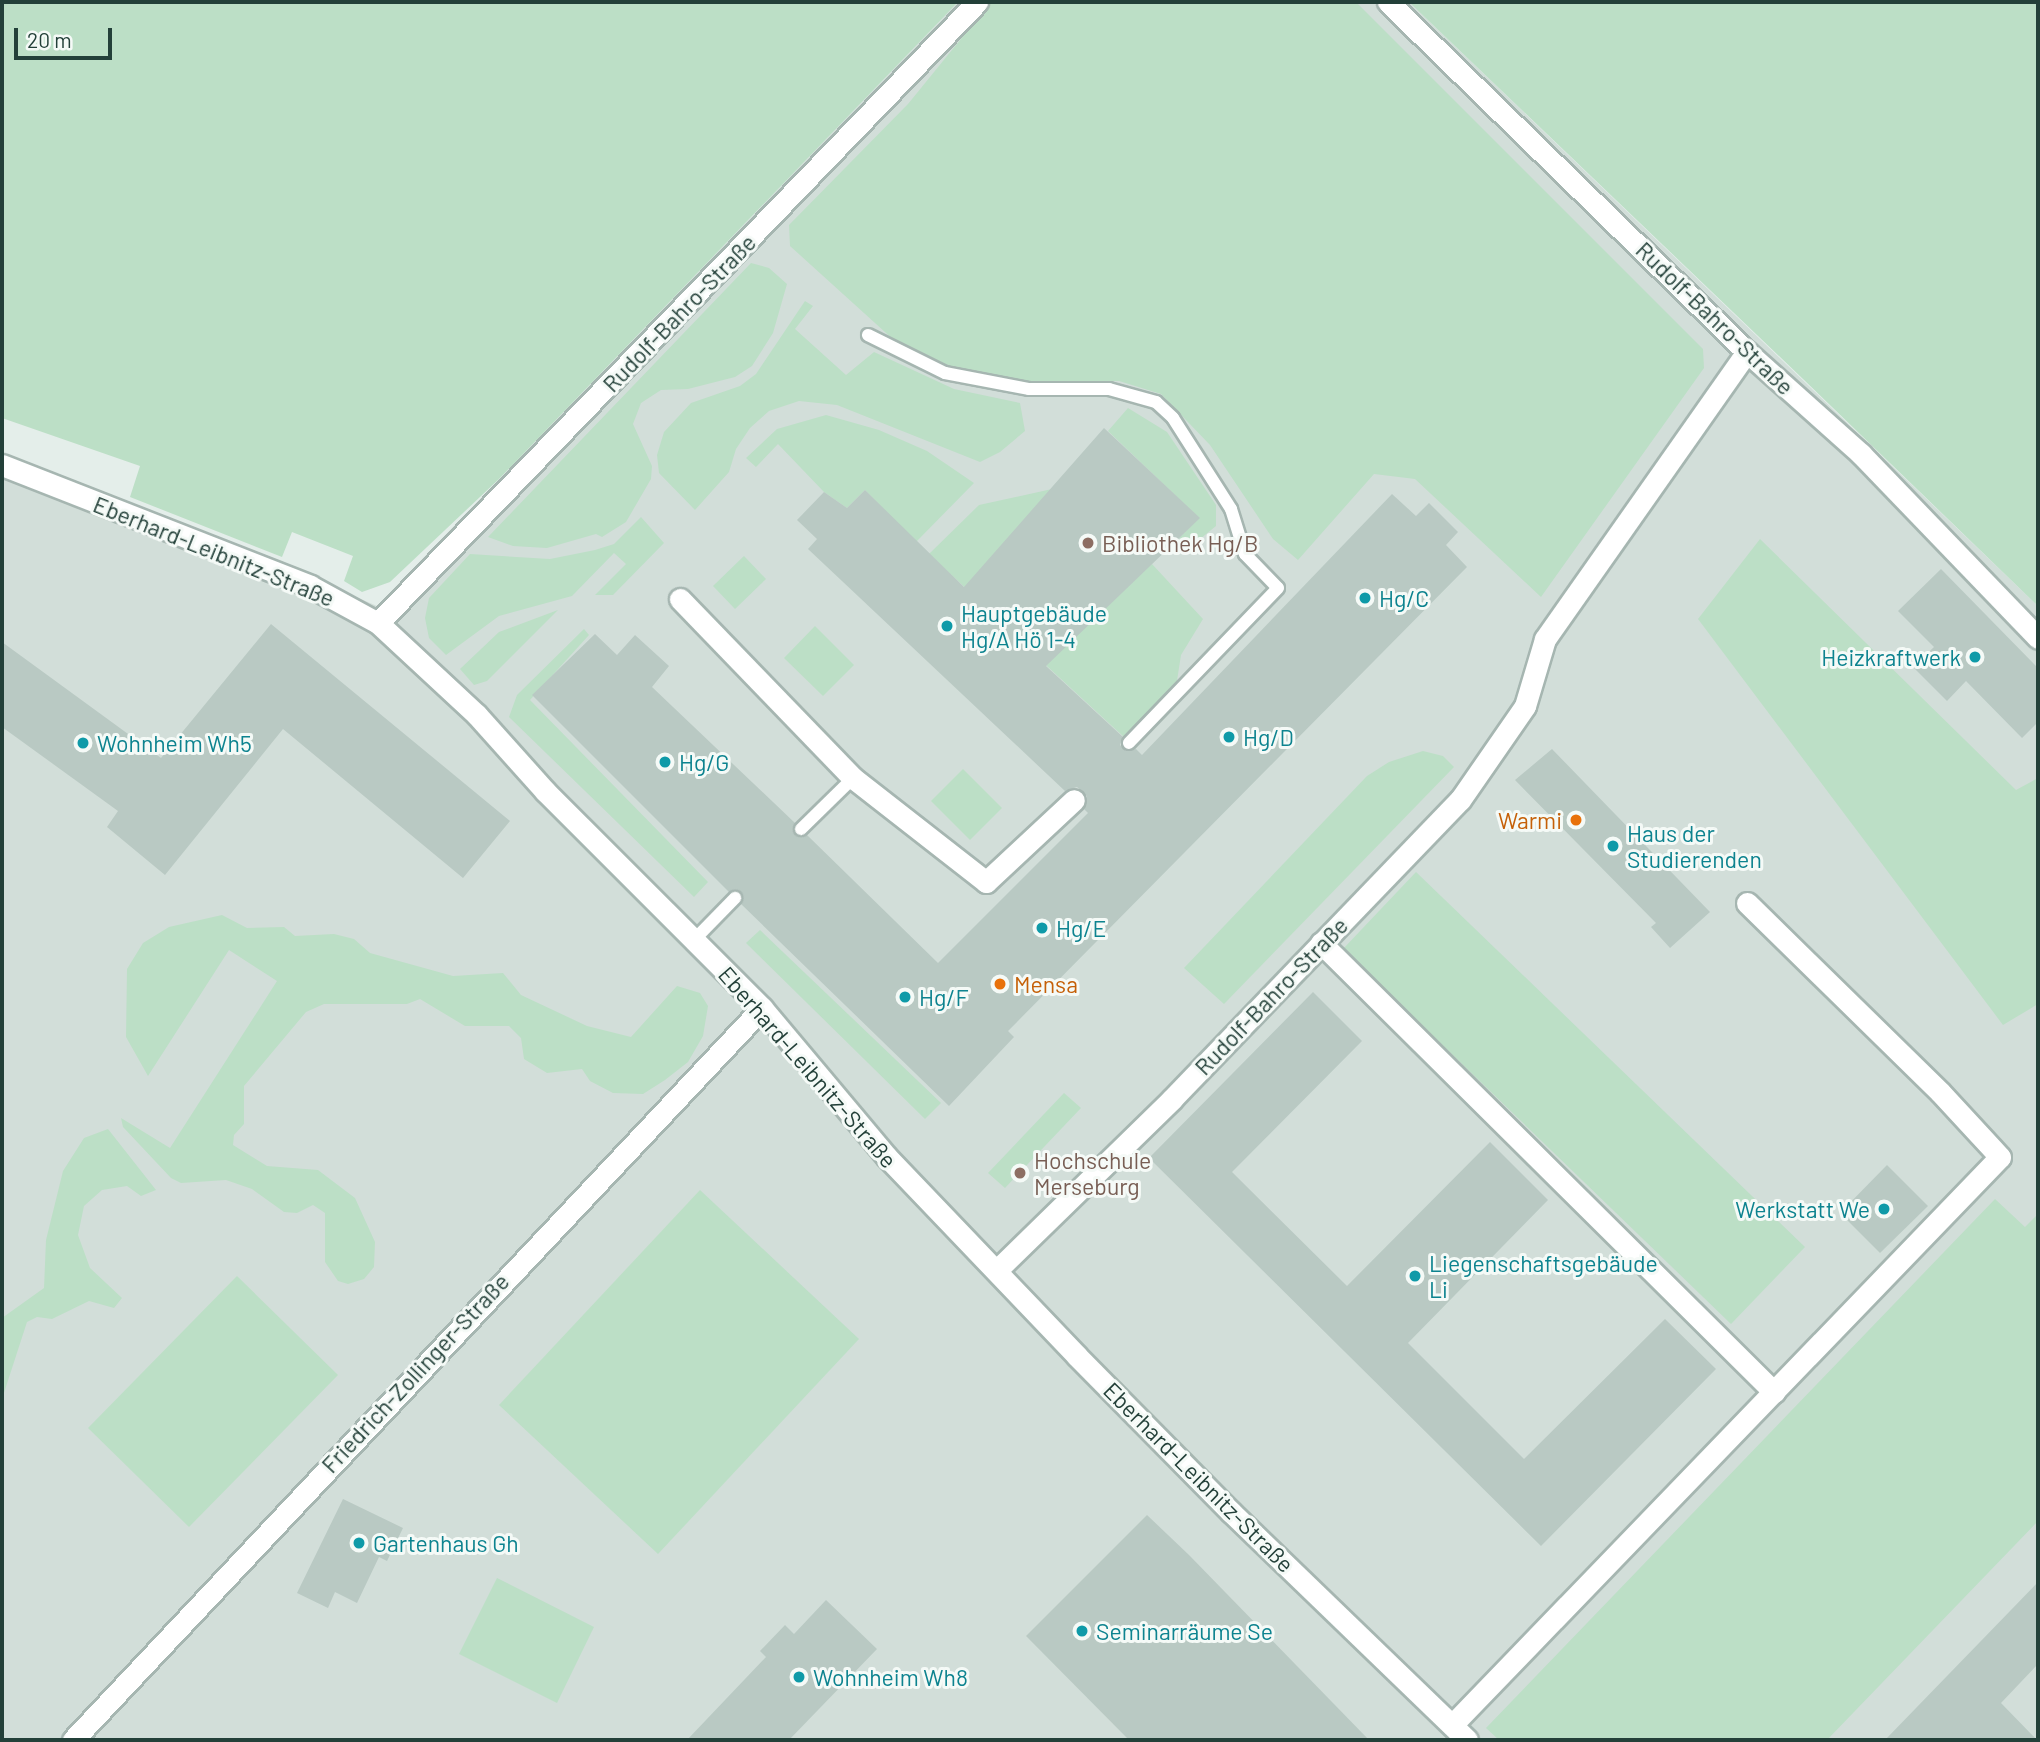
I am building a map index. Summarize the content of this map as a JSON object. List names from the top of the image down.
{
  "streets": {
    "street": ["Rudolf-Bahro-Straße", "Eberhard-Leibnitz-Straße", "Friedrich-Zollinger-Straße"]
  },
  "crossings": [
    ["Rudolf-Bahro-Straße", "Eberhard-Leibnitz-Straße"],
    ["Eberhard-Leibnitz-Straße", "Friedrich-Zollinger-Straße"]
  ],
  "places": [
    "Bibliothek Hg/B",
    "Hg/C",
    "Hauptgebäude Hg/A Hö 1-4",
    "Heizkraftwerk",
    "Hg/D",
    "Wohnheim Wh5",
    "Hg/G",
    "Warmi",
    "Haus der Studierenden",
    "Hg/E",
    "Mensa",
    "Hg/F",
    "Hochschule Merseburg",
    "Werkstatt We",
    "Liegenschaftsgebäude Li",
    "Gartenhaus Gh",
    "Seminarräume Se",
    "Wohnheim Wh8"
  ],
  "scale_bar": "20 m"
}
